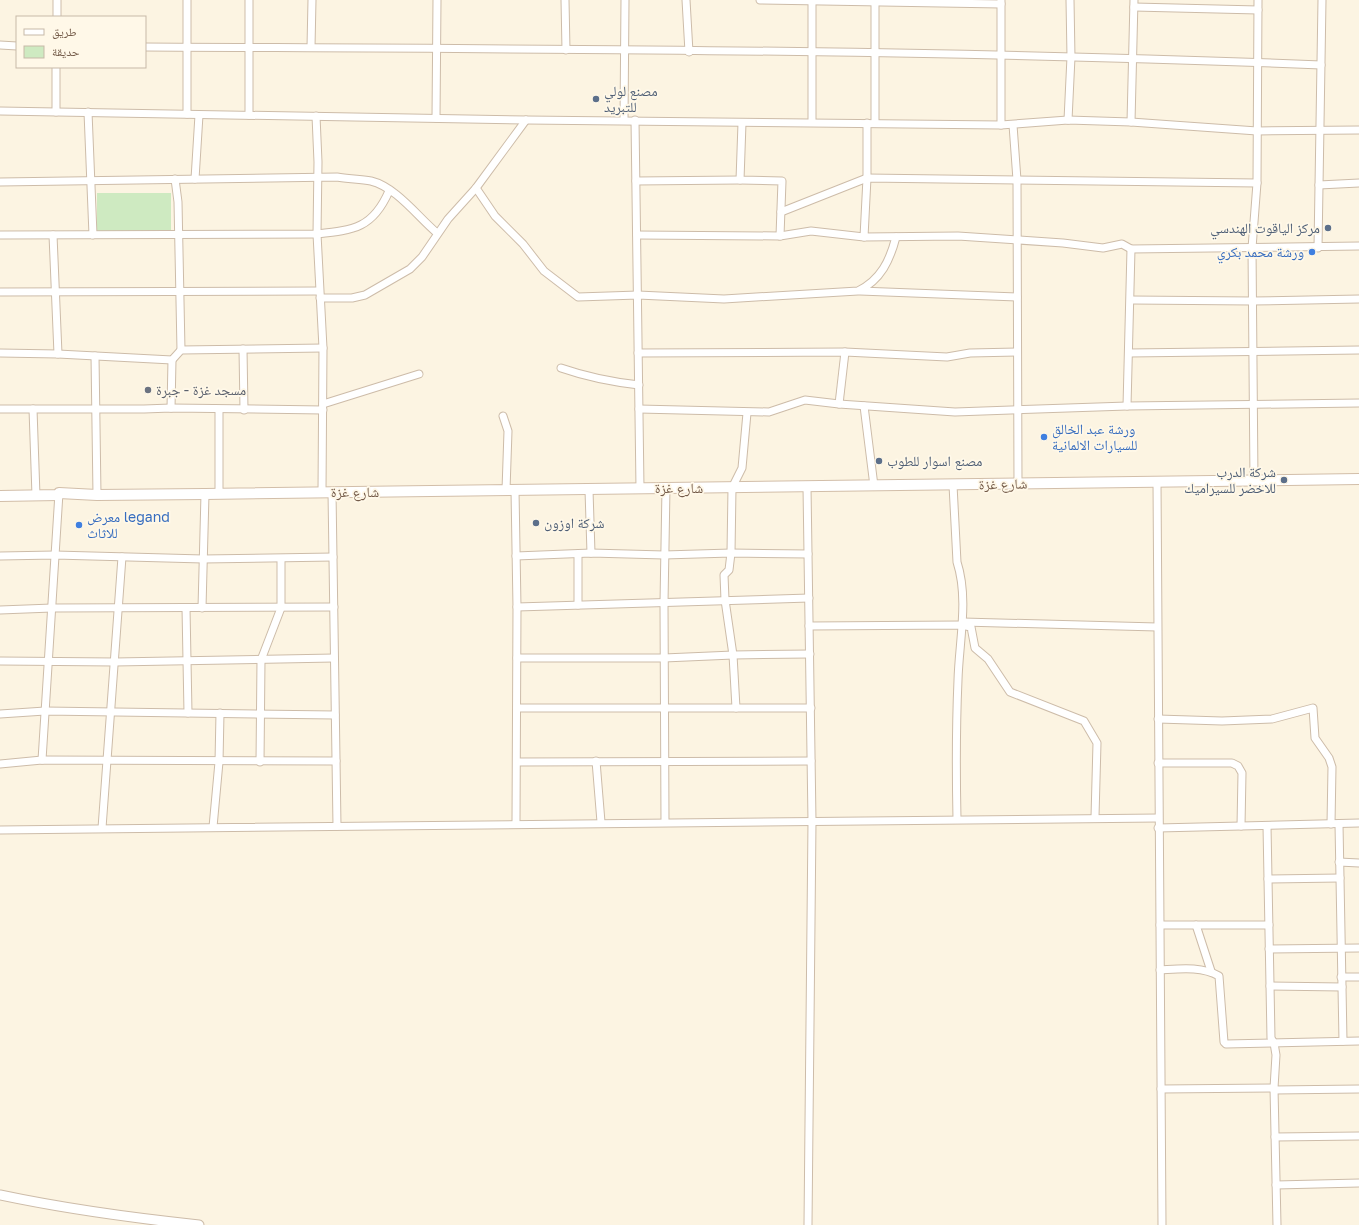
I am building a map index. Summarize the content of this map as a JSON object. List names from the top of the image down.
{
  "streets": {
    "main road": ["شارع غزة"]
  },
  "places": [
    "مصنع لولي للتبريد",
    "مركز الياقوت الهندسي",
    "ورشة محمد بكري",
    "مسجد غزة - جبرة",
    "ورشة عبد الخالق للسيارات الالمانية",
    "مصنع اسوار للطوب",
    "شركة الدرب للاخضر للسيراميك",
    "شركة اوزون",
    "معرض legand للاثاث"
  ],
  "legend": ["طريق", "حديقة"]
}
